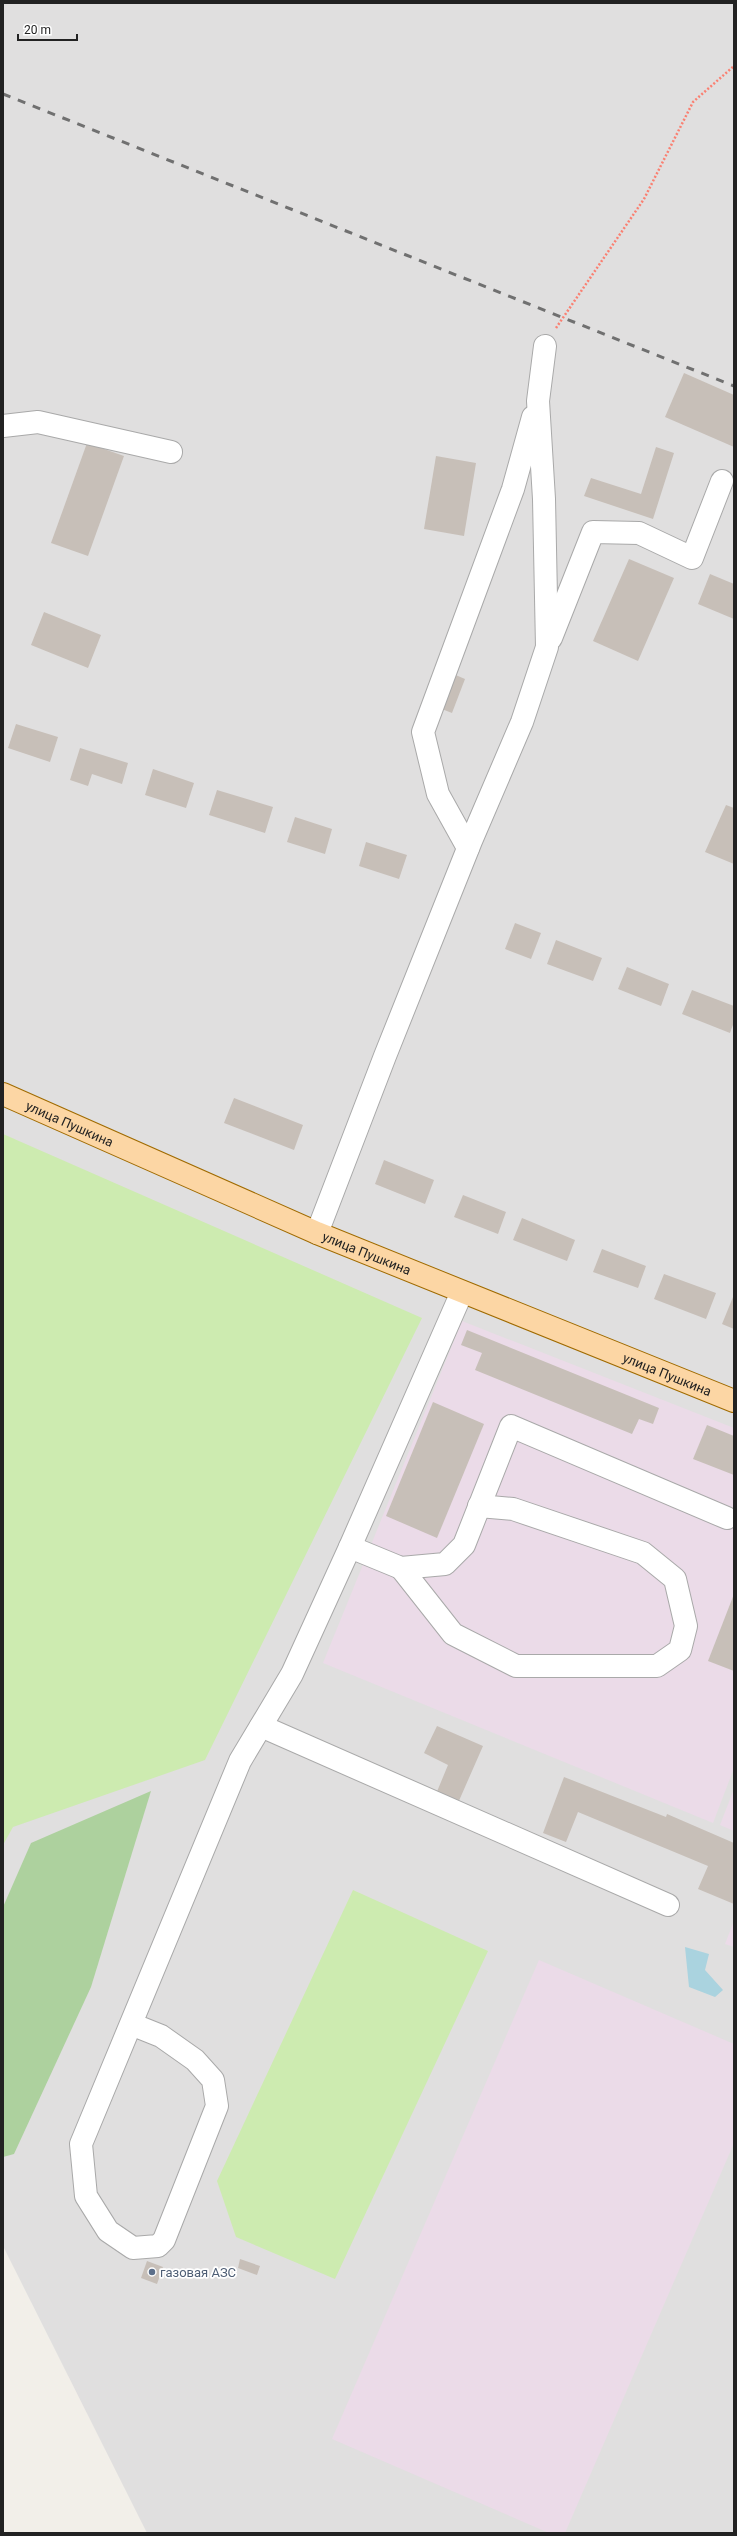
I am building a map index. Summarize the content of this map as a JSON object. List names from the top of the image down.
{
  "streets": {
    "main road": ["улица Пушкина"]
  },
  "places": ["газовая АЗС"],
  "scale_bar": "20 m"
}
